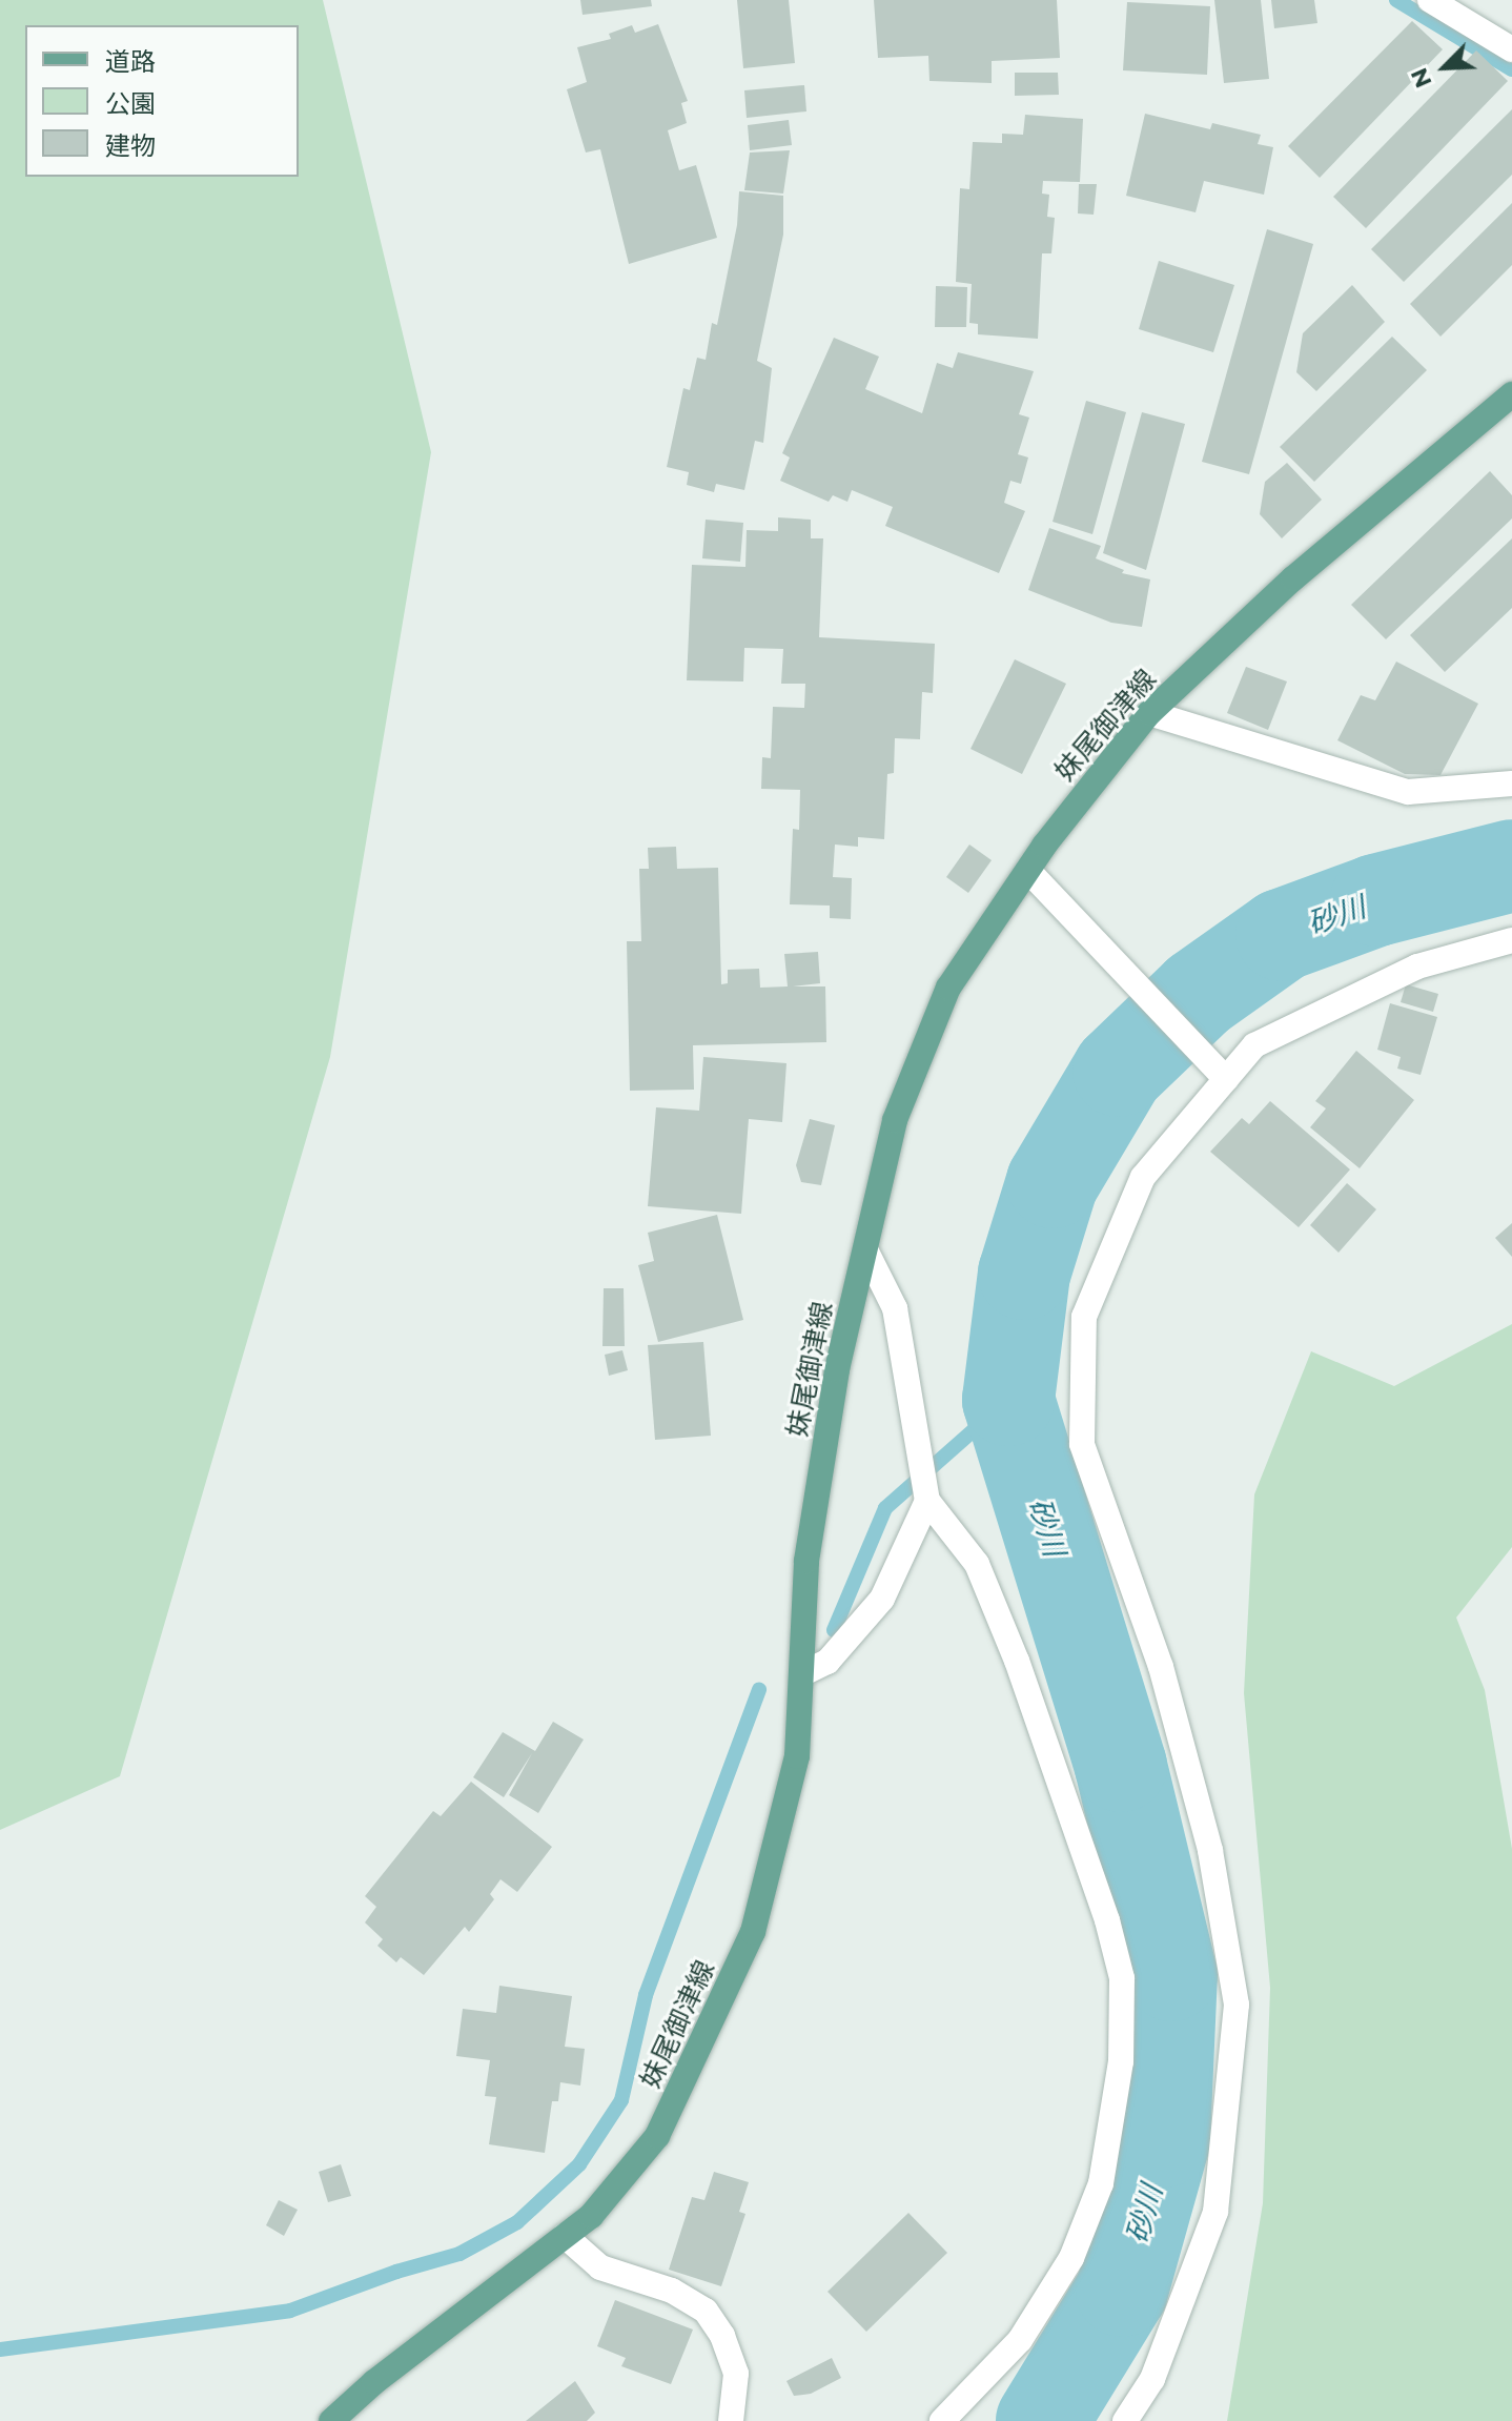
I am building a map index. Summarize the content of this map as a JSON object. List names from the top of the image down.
{
  "streets": {
    "main road": ["妹尾御津線"]
  },
  "water": ["砂川"],
  "legend": ["道路", "公園", "建物"],
  "north": "bottom left"
}
